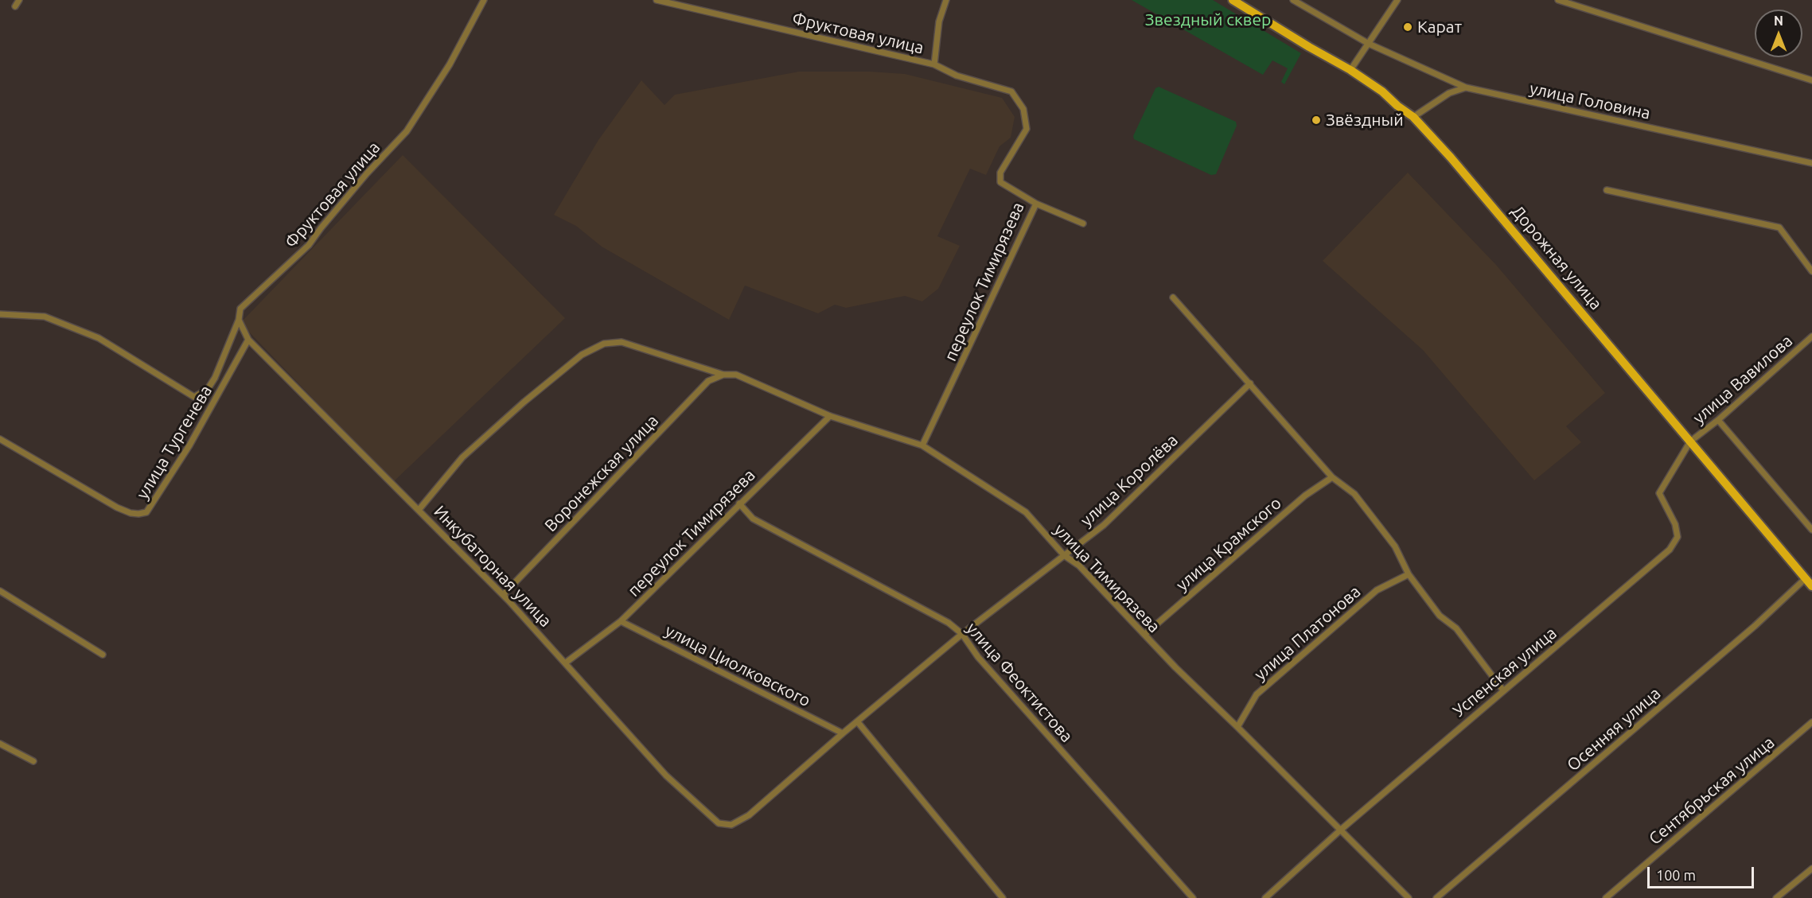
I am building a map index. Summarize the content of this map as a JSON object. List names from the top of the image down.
{
  "streets": {
    "main road": ["Дорожная улица"],
    "street": [
      "Фруктовая улица",
      "улица Головина",
      "переулок Тимирязева",
      "улица Вавилова",
      "улица Тургенева",
      "Воронежская улица",
      "улица Королёва",
      "улица Крамского",
      "Инкубаторная улица",
      "улица Тимирязева",
      "улица Платонова",
      "улица Циолковского",
      "Успенская улица",
      "улица Феоктистова",
      "Осенняя улица",
      "Сентябрьская улица"
    ]
  },
  "crossings": [
    ["Фруктовая улица", "переулок Тимирязева"],
    ["Фруктовая улица", "Инкубаторная улица"],
    ["Дорожная улица", "улица Вавилова"],
    ["Дорожная улица", "Успенская улица"],
    ["Дорожная улица", "Осенняя улица"],
    ["переулок Тимирязева", "Инкубаторная улица"],
    ["переулок Тимирязева", "улица Тимирязева"],
    ["переулок Тимирязева", "улица Циолковского"],
    ["переулок Тимирязева", "улица Феоктистова"],
    ["улица Вавилова", "Успенская улица"],
    ["улица Тургенева", "Инкубаторная улица"],
    ["Воронежская улица", "Инкубаторная улица"],
    ["Воронежская улица", "улица Тимирязева"],
    ["улица Королёва", "Инкубаторная улица"],
    ["улица Королёва", "улица Тимирязева"],
    ["улица Королёва", "улица Циолковского"],
    ["улица Королёва", "улица Феоктистова"],
    ["улица Крамского", "улица Тимирязева"],
    ["Инкубаторная улица", "улица Тимирязева"],
    ["улица Тимирязева", "улица Платонова"],
    ["улица Тимирязева", "Успенская улица"]
  ],
  "parks": ["Звездный сквер"],
  "places": ["Карат", "Звёздный"],
  "scale_bar": "100 m",
  "north": "top"
}
